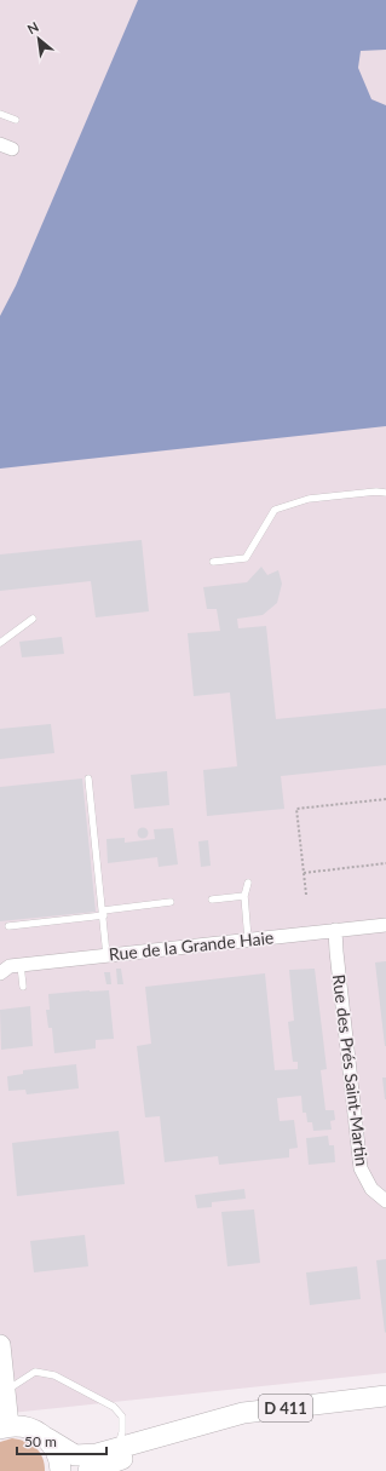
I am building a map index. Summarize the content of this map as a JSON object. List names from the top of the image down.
{
  "streets": {
    "main road": ["D 411"],
    "street": ["Rue de la Grande Haie", "Rue des Prés Saint-Martin"]
  },
  "crossings": [
    ["Rue de la Grande Haie", "Rue des Prés Saint-Martin"]
  ],
  "scale_bar": "50 m",
  "north": "top left"
}
